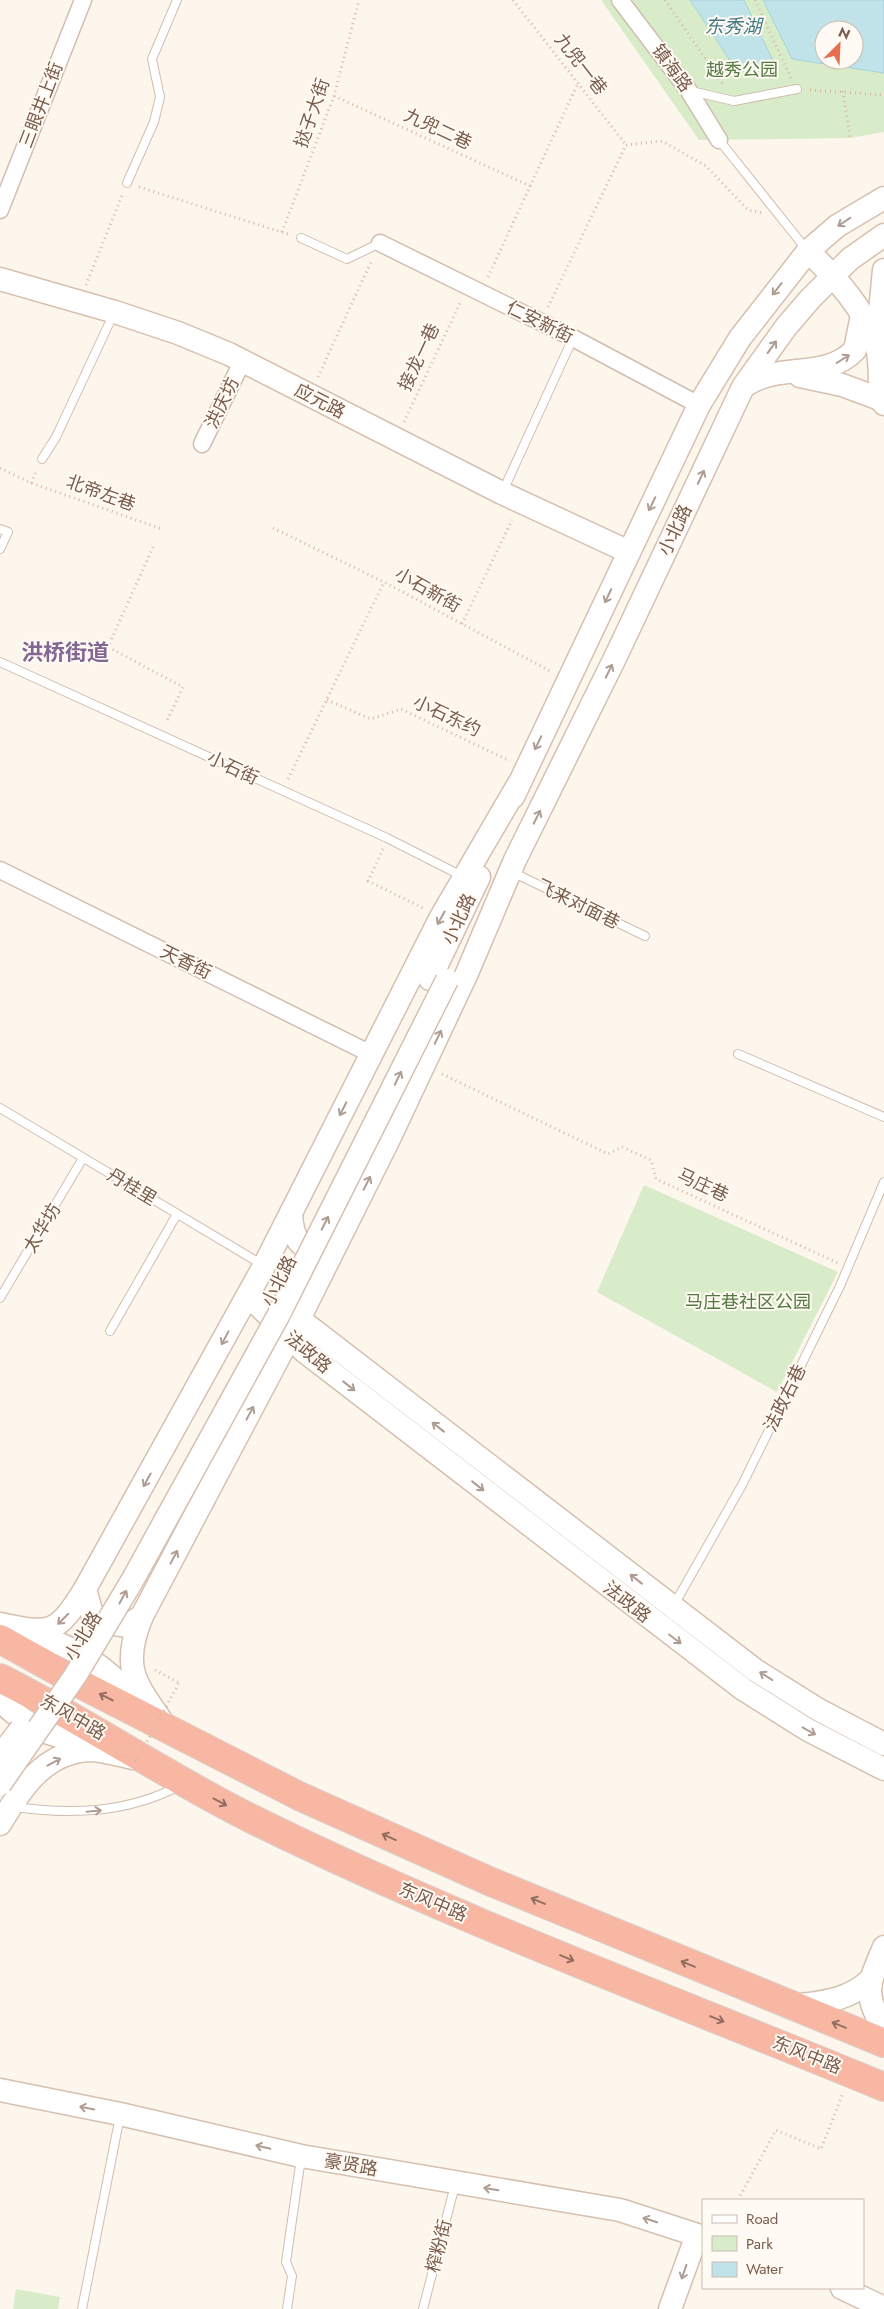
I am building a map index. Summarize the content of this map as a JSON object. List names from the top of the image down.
{
  "streets": {
    "highway": ["东风中路"],
    "street": [
      "镇海路",
      "三眼井上街",
      "仁安新街",
      "应元路",
      "洪庆坊",
      "小北路",
      "天香街",
      "法政路",
      "豪贤路"
    ],
    "lane": [
      "小石街",
      "飞来对面巷",
      "丹桂里",
      "太华坊",
      "法政右巷",
      "榨粉街"
    ],
    "path": [
      "九兜一巷",
      "挞子大街",
      "九兜二巷",
      "接龙一巷",
      "北帝左巷",
      "小石新街",
      "小石东约",
      "马庄巷"
    ]
  },
  "crossings": [
    ["九兜一巷", "接龙一巷"],
    ["挞子大街", "九兜二巷"],
    ["九兜二巷", "接龙一巷"],
    ["仁安新街", "接龙一巷"],
    ["仁安新街", "小北路"],
    ["接龙一巷", "应元路"],
    ["应元路", "洪庆坊"],
    ["应元路", "小北路"],
    ["小北路", "小石新街"],
    ["小北路", "小石东约"],
    ["小北路", "小石街"],
    ["小北路", "飞来对面巷"],
    ["小北路", "天香街"],
    ["小北路", "马庄巷"],
    ["小北路", "丹桂里"],
    ["小北路", "法政路"],
    ["小北路", "东风中路"],
    ["马庄巷", "法政右巷"],
    ["丹桂里", "太华坊"],
    ["法政路", "法政右巷"],
    ["豪贤路", "榨粉街"]
  ],
  "one_way": ["豪贤路"],
  "districts": ["洪桥街道"],
  "water": ["东秀湖"],
  "parks": ["越秀公园", "马庄巷社区公园"],
  "legend": ["Road", "Park", "Water"],
  "north": "top right"
}
